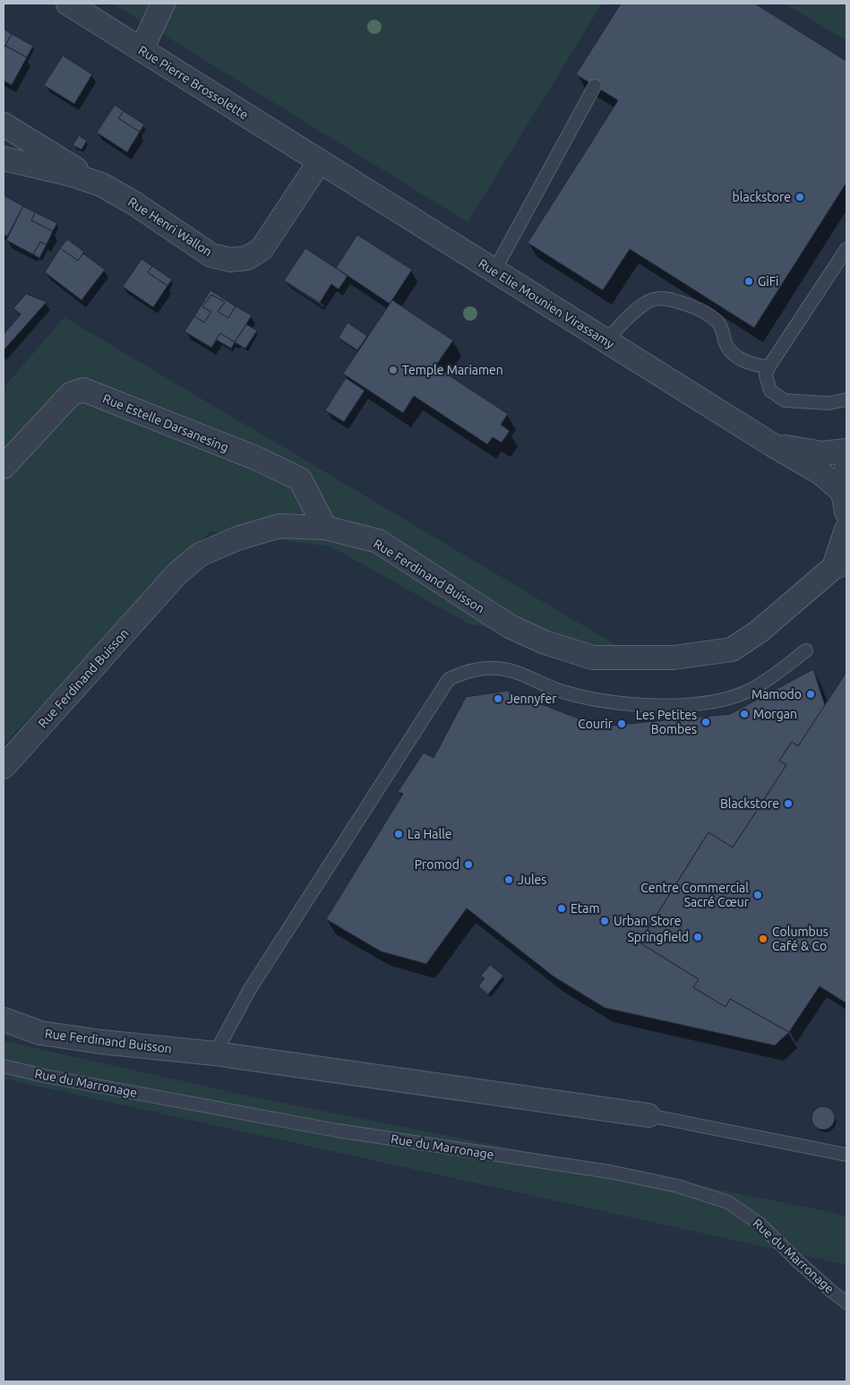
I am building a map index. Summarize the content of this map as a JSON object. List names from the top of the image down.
{
  "streets": {
    "street": [
      "Rue Pierre Brossolette",
      "Rue Henri Wallon",
      "Rue Elie Mounien Virassamy",
      "Rue Estelle Darsanesing",
      "Rue Ferdinand Buisson"
    ],
    "lane": ["Rue du Marronage"]
  },
  "crossings": [
    ["Rue Pierre Brossolette", "Rue Henri Wallon"],
    ["Rue Pierre Brossolette", "Rue Elie Mounien Virassamy"],
    ["Rue Henri Wallon", "Rue Elie Mounien Virassamy"],
    ["Rue Estelle Darsanesing", "Rue Ferdinand Buisson"]
  ],
  "places": [
    "blackstore",
    "GiFi",
    "Temple Mariamen",
    "Mamodo",
    "Jennyfer",
    "Morgan",
    "Les Petites Bombes",
    "Courir",
    "Blackstore",
    "La Halle",
    "Promod",
    "Jules",
    "Centre Commercial Sacré Cœur",
    "Etam",
    "Urban Store",
    "Springfield",
    "Columbus Café & Co"
  ]
}
